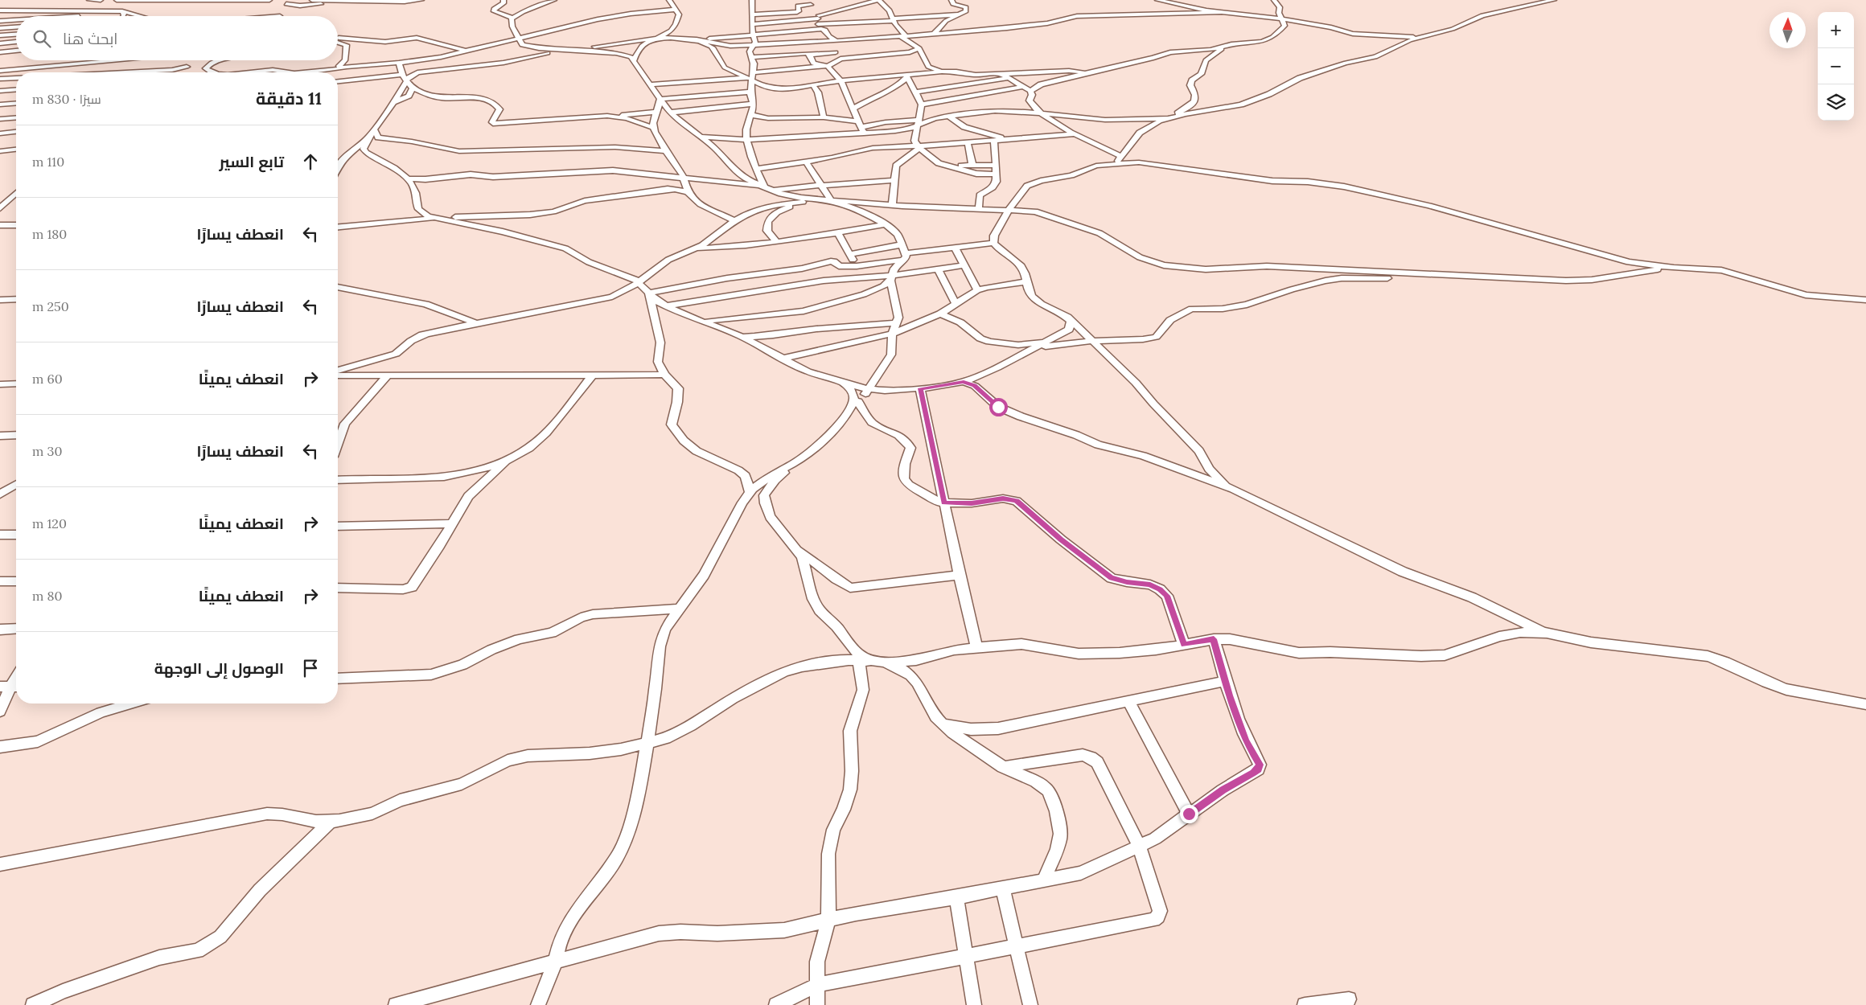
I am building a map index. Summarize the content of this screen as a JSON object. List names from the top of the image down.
{
  "north": "top",
  "page": {
    "map_buttons": ["+", "−"],
    "search": "ابحث هنا",
    "heading": ["11 دقيقة", "سيرًا · 830 m"],
    "list": [
      ["تابع السير", "110 m"],
      ["انعطف يسارًا", "180 m"],
      ["انعطف يسارًا", "250 m"],
      ["انعطف يمينًا", "60 m"],
      ["انعطف يسارًا", "30 m"],
      ["انعطف يمينًا", "120 m"],
      ["انعطف يمينًا", "80 m"],
      "الوصول إلى الوجهة"
    ]
  }
}
